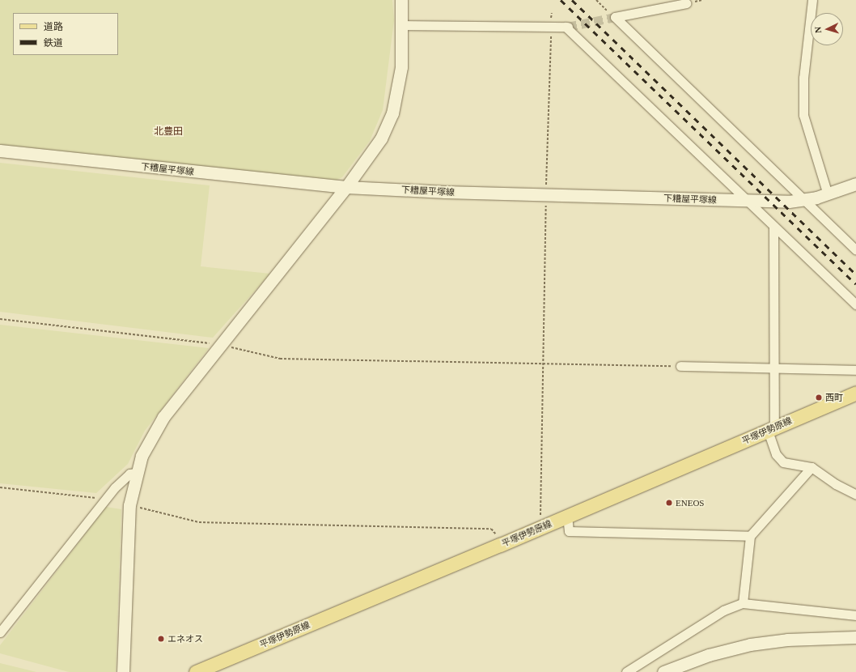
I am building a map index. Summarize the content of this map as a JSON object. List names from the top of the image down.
{
  "streets": {
    "main road": ["平塚伊勢原線"],
    "street": ["下糟屋平塚線"]
  },
  "districts": ["北豊田"],
  "places": ["西町", "ENEOS", "エネオス"],
  "legend": ["道路", "鉄道"],
  "north": "left"
}
